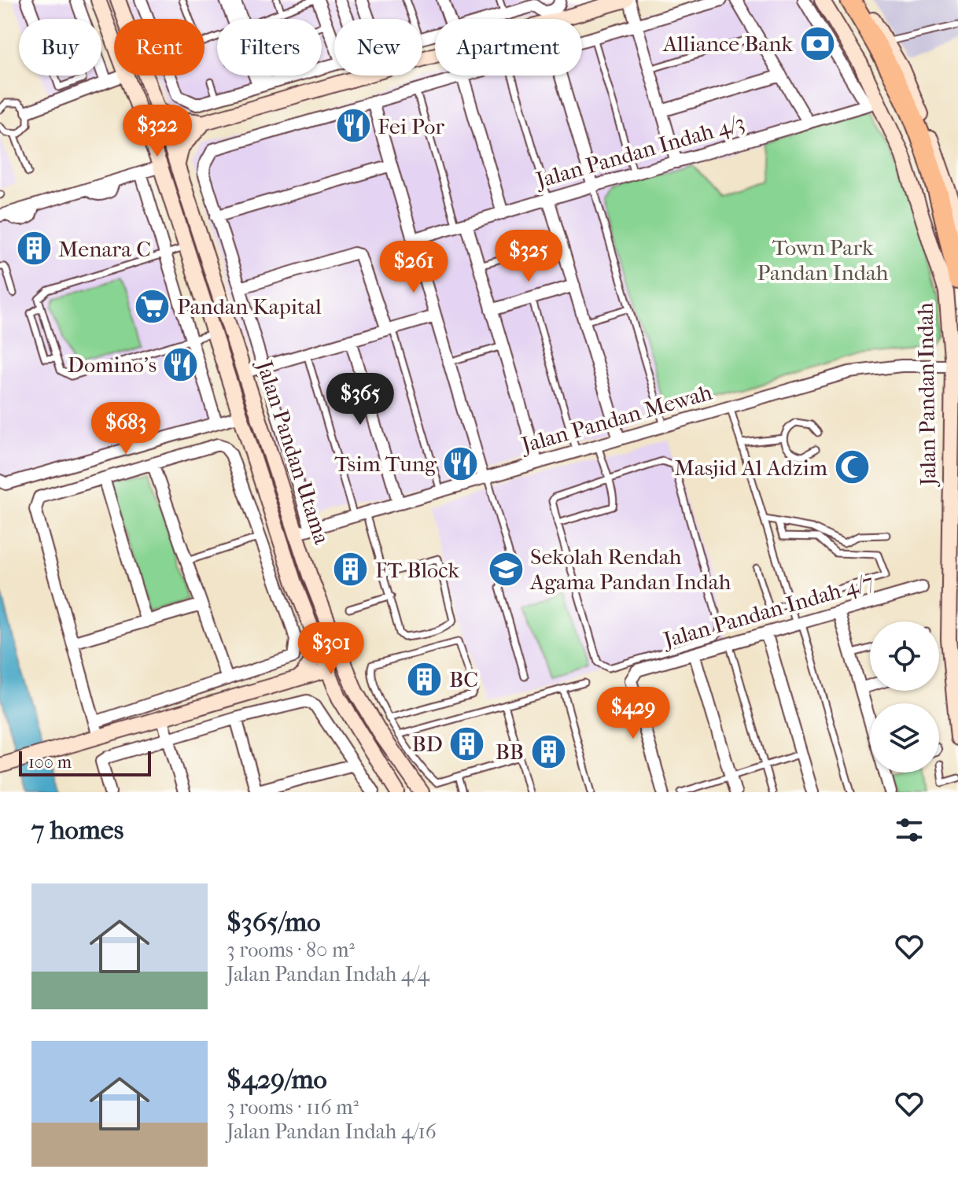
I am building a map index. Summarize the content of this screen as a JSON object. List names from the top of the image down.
{
  "streets": {
    "main road": ["Jalan Pandan Indah", "Jalan Pandan Utama"],
    "street": ["Jalan Pandan Indah 4/3", "Jalan Pandan Mewah", "Jalan Pandan Indah 4/7"]
  },
  "crossings": [
    ["Jalan Pandan Indah 4/3", "Jalan Pandan Indah"],
    ["Jalan Pandan Indah", "Jalan Pandan Mewah"],
    ["Jalan Pandan Mewah", "Jalan Pandan Utama"]
  ],
  "parks": ["Town Park Pandan Indah"],
  "places": {
    "bank": ["Alliance Bank"],
    "restaurant": ["Fei Por", "Domino's", "Tsim Tung"],
    "building": [
      "Menara C",
      "FT Block",
      "BC",
      "BD",
      "BB"
    ],
    "supermarket": ["Pandan Kapital"],
    "mosque": ["Masjid Al Adzim"],
    "school or university": ["Sekolah Rendah Agama Pandan Indah"]
  },
  "scale_bar": "100 m",
  "page": {
    "chip": [
      "Buy",
      "Rent",
      "Filters",
      "New",
      "Apartment"
    ],
    "price": [
      "$322",
      "$325",
      "$261",
      "$365",
      "$683",
      "$301",
      "$429"
    ],
    "scale": "100 m",
    "heading": "7 homes",
    "list": [
      {
        "name": "$365/mo",
        "note": "3 rooms · 80 m² · Jalan Pandan Indah 4/4"
      },
      {
        "name": "$429/mo",
        "note": "3 rooms · 116 m² · Jalan Pandan Indah 4/16"
      }
    ]
  }
}
